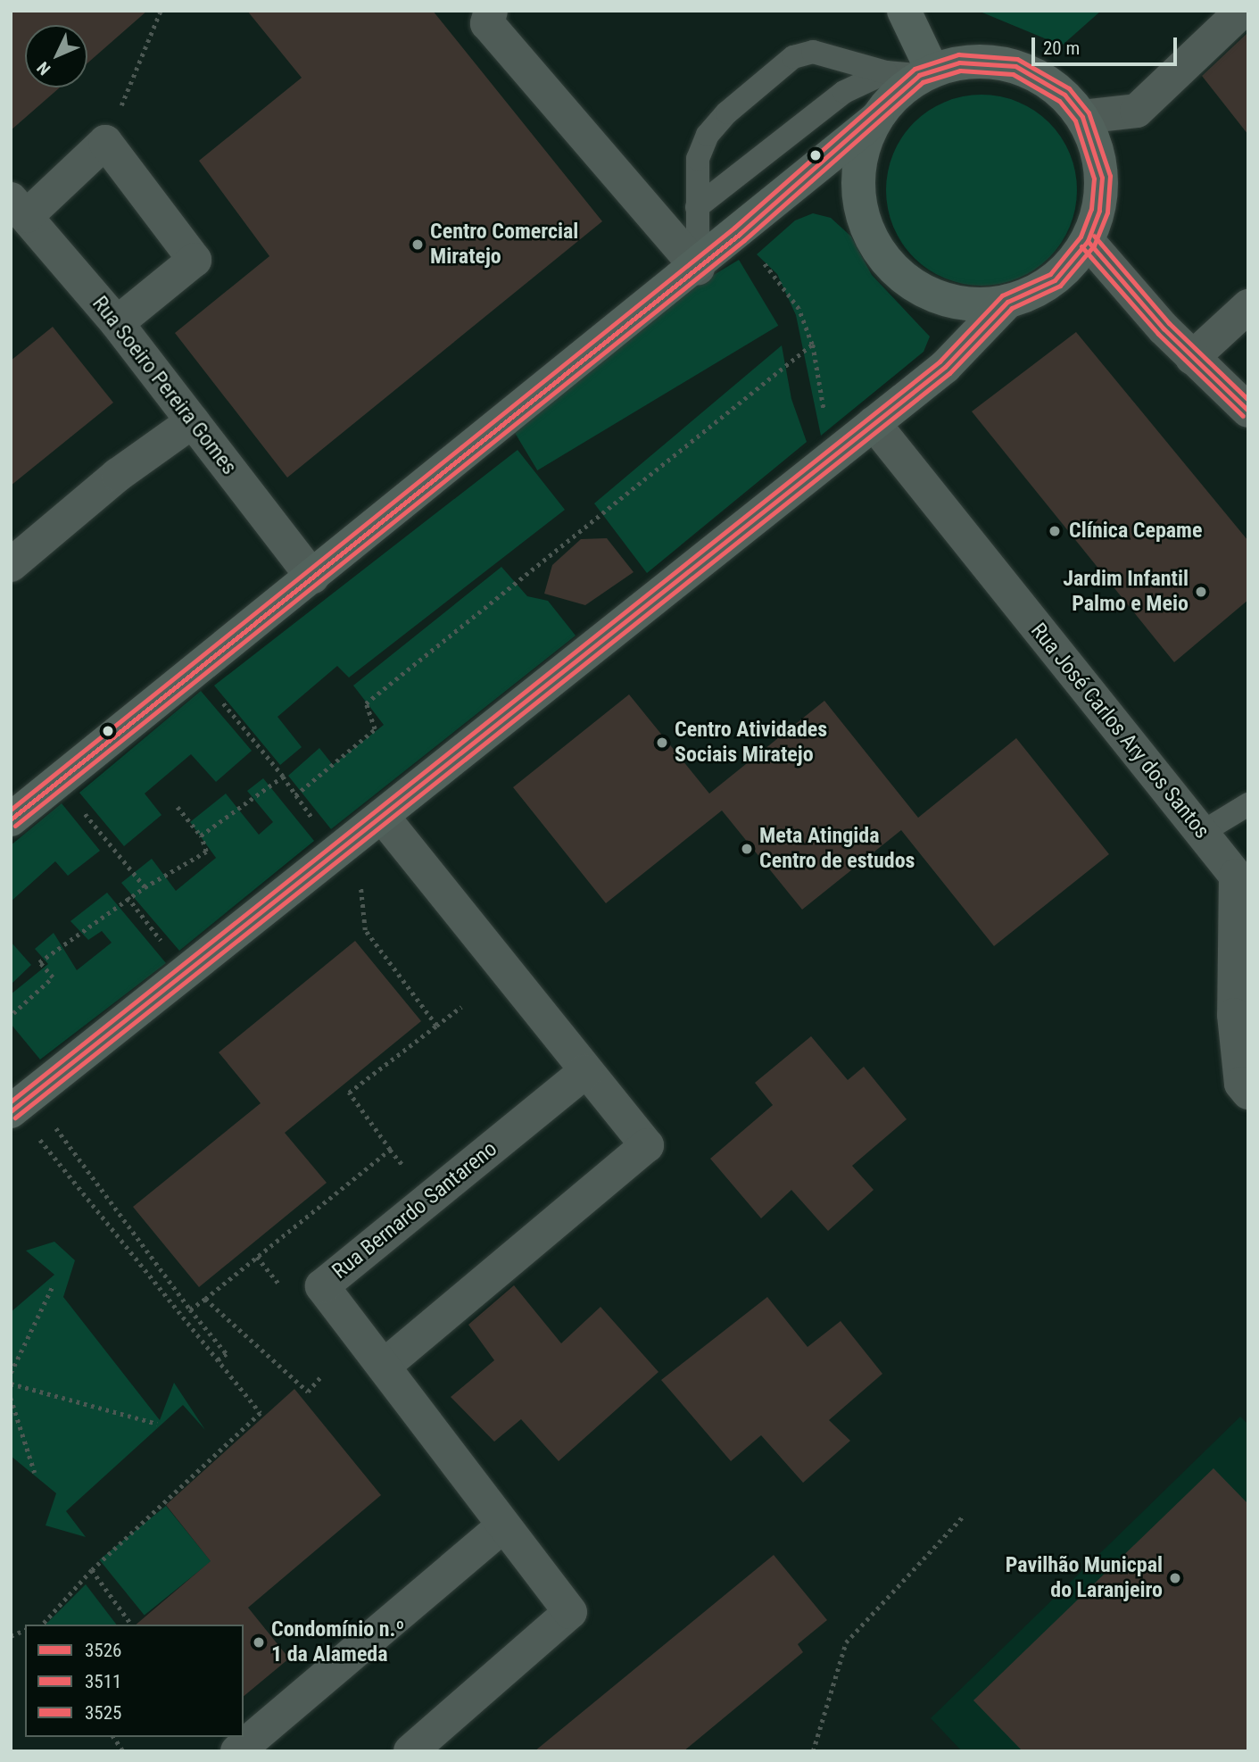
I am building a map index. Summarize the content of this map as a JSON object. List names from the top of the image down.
{
  "streets": {
    "street": ["Rua Soeiro Pereira Gomes", "Rua José Carlos Ary dos Santos", "Rua Bernardo Santareno"]
  },
  "places": [
    "Centro Comercial Miratejo",
    "Clínica Cepame",
    "Jardim Infantil Palmo e Meio",
    "Centro Atividades Sociais Miratejo",
    "Meta Atingida Centro de estudos",
    "Pavilhão Municpal do Laranjeiro",
    "Condomínio n.º 1 da Alameda"
  ],
  "lines": ["transit line 3525", "transit line 3526", "transit line 3511"],
  "legend": ["3526", "3511", "3525"],
  "scale_bar": "20 m",
  "north": "bottom left"
}
